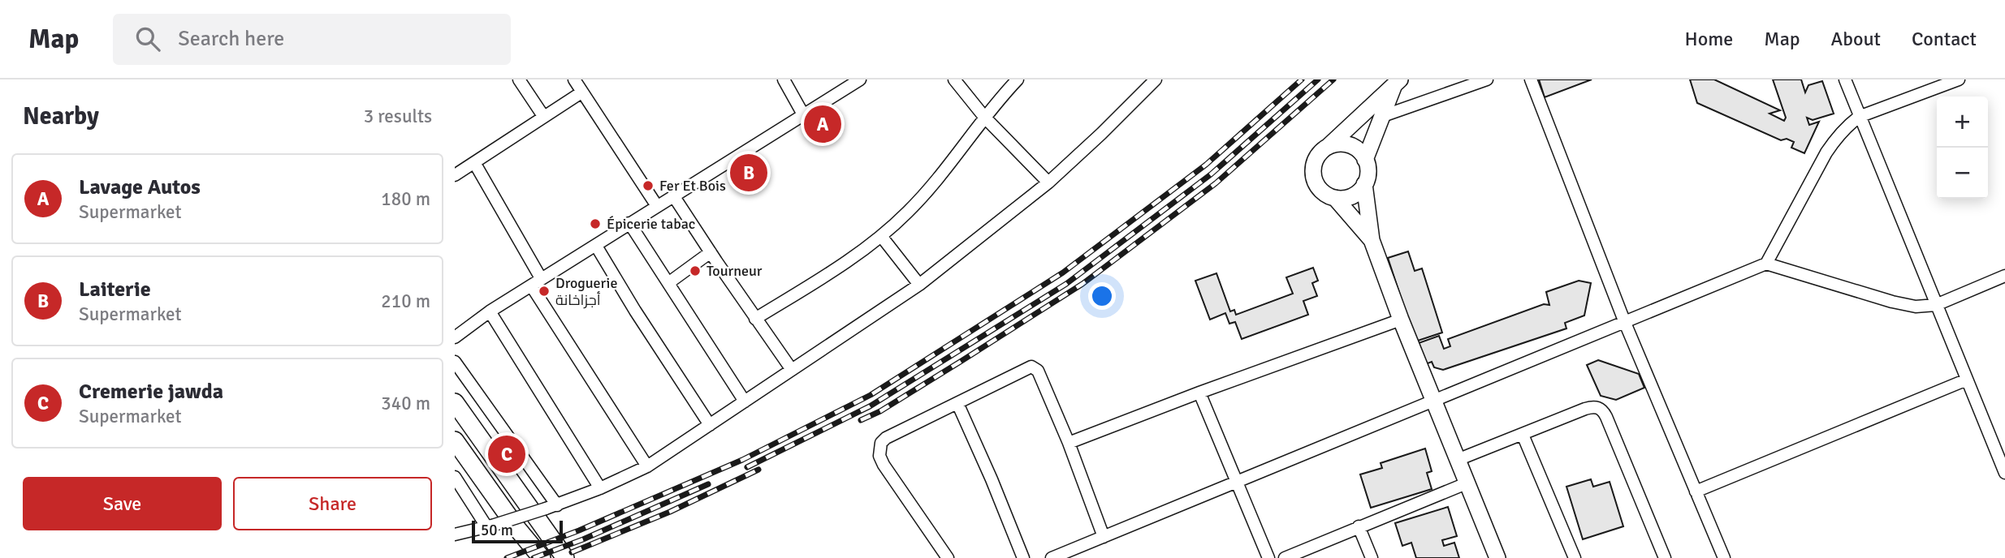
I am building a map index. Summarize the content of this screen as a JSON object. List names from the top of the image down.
{
  "places": [
    "Fer Et Bois",
    "Épicerie tabac",
    "Tourneur",
    "Droguerie أجزاخانة"
  ],
  "scale_bar": "50 m",
  "page": {
    "header": "Map",
    "search": "Search here",
    "nav": [
      "Home",
      "Map",
      "About",
      "Contact"
    ],
    "heading": ["Nearby", "3 results"],
    "map_buttons": ["+", "−"],
    "pins": ["A", "B", "C"],
    "list": [
      {
        "mark": "A",
        "name": "Lavage Autos",
        "note": "Supermarket",
        "value": "180 m"
      },
      {
        "mark": "B",
        "name": "Laiterie",
        "note": "Supermarket",
        "value": "210 m"
      },
      {
        "mark": "C",
        "name": "Cremerie jawda",
        "note": "Supermarket",
        "value": "340 m"
      }
    ],
    "buttons": ["Save", "Share"],
    "scale": "50 m"
  }
}
